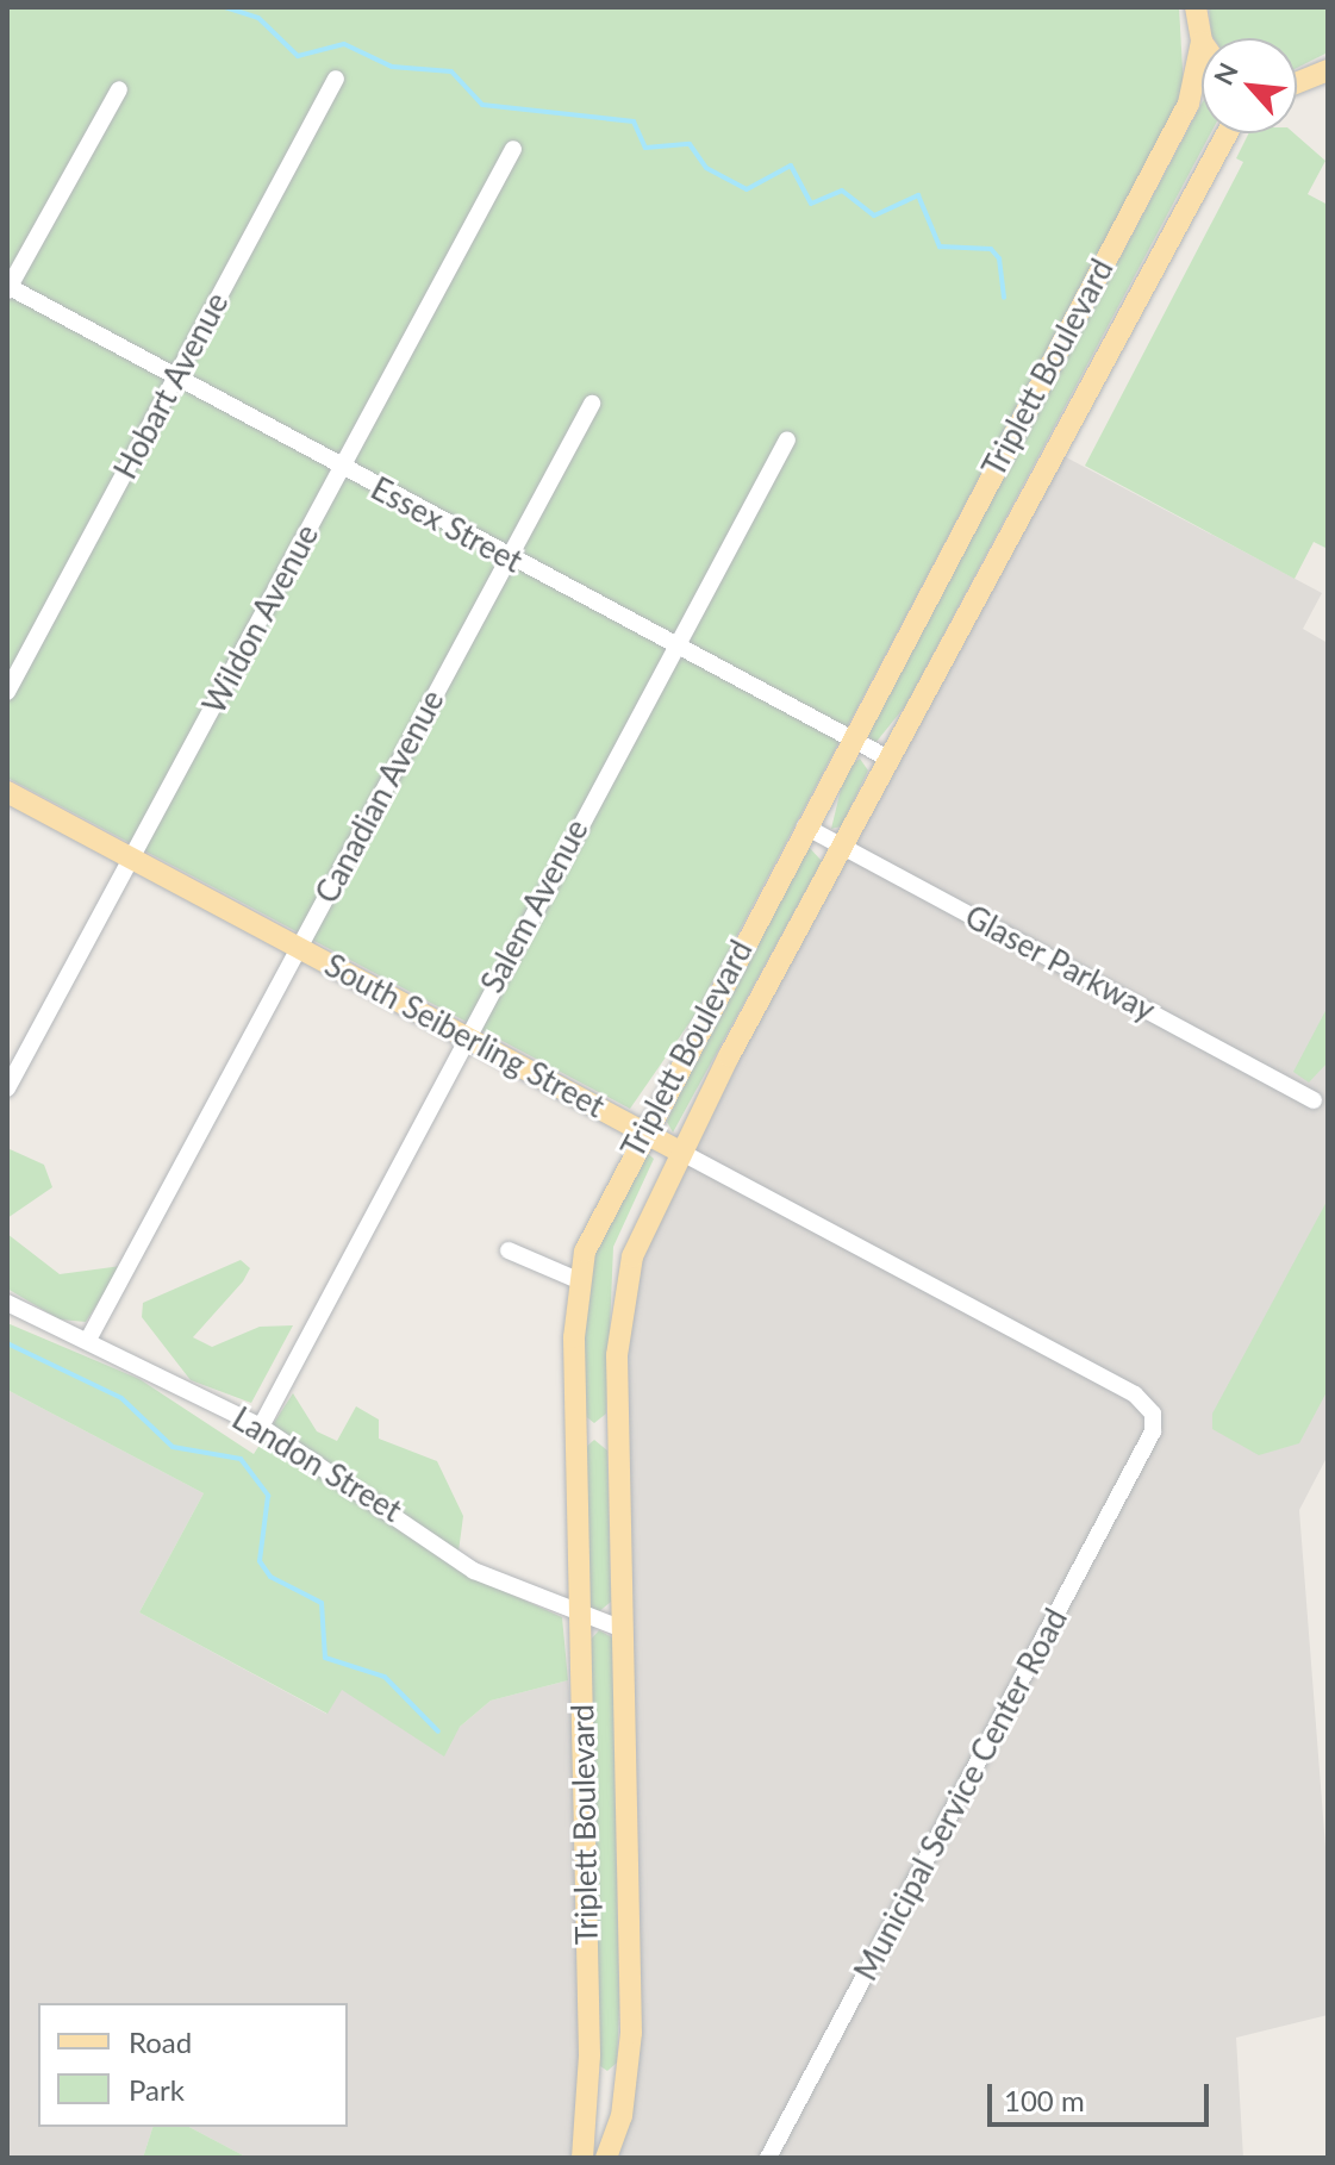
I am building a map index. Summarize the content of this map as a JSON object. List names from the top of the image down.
{
  "streets": {
    "main road": ["Triplett Boulevard", "South Seiberling Street"],
    "street": [
      "Hobart Avenue",
      "Essex Street",
      "Wildon Avenue",
      "Canadian Avenue",
      "Salem Avenue",
      "Glaser Parkway",
      "Landon Street",
      "Municipal Service Center Road"
    ]
  },
  "crossings": [
    ["Triplett Boulevard", "Essex Street"],
    ["Triplett Boulevard", "Glaser Parkway"],
    ["Triplett Boulevard", "South Seiberling Street"],
    ["Triplett Boulevard", "Landon Street"],
    ["Hobart Avenue", "Essex Street"],
    ["Essex Street", "Wildon Avenue"],
    ["Essex Street", "Canadian Avenue"],
    ["Essex Street", "Salem Avenue"],
    ["Wildon Avenue", "South Seiberling Street"],
    ["Canadian Avenue", "South Seiberling Street"],
    ["Canadian Avenue", "Landon Street"],
    ["Salem Avenue", "South Seiberling Street"],
    ["Salem Avenue", "Landon Street"],
    ["South Seiberling Street", "Municipal Service Center Road"]
  ],
  "legend": ["Road", "Park"],
  "scale_bar": "100 m",
  "north": "top left"
}
